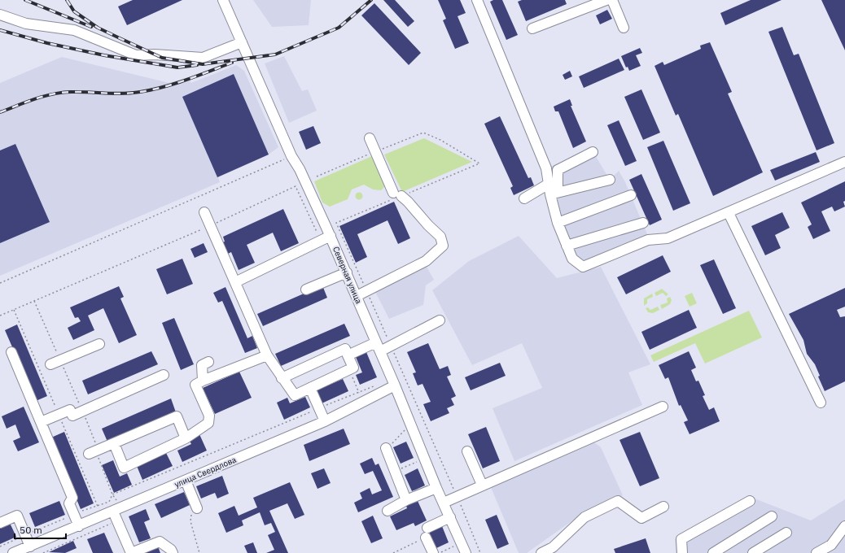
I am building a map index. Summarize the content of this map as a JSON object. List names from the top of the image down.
{
  "streets": {
    "street": ["Северная улица", "улица Свердлова"]
  },
  "crossings": [
    ["Северная улица", "улица Свердлова"]
  ],
  "scale_bar": "50 m"
}
